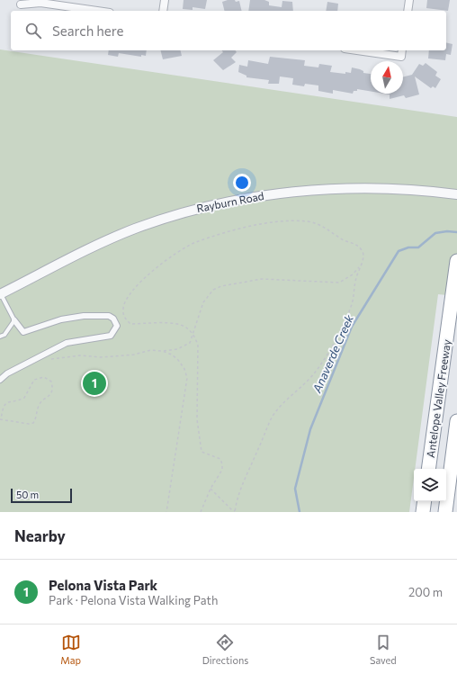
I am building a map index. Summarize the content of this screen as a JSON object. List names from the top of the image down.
{
  "streets": {
    "highway": ["Antelope Valley Freeway"],
    "street": ["Rayburn Road"]
  },
  "water": ["Anaverde Creek"],
  "scale_bar": "50 m",
  "north": "top",
  "page": {
    "search": "Search here",
    "pins": "1",
    "scale": "50 m",
    "heading": "Nearby",
    "list": [
      {
        "mark": "1",
        "name": "Pelona Vista Park",
        "note": "Park · Pelona Vista Walking Path",
        "value": "200 m"
      }
    ],
    "nav": ["Map", "Directions", "Saved"]
  }
}
